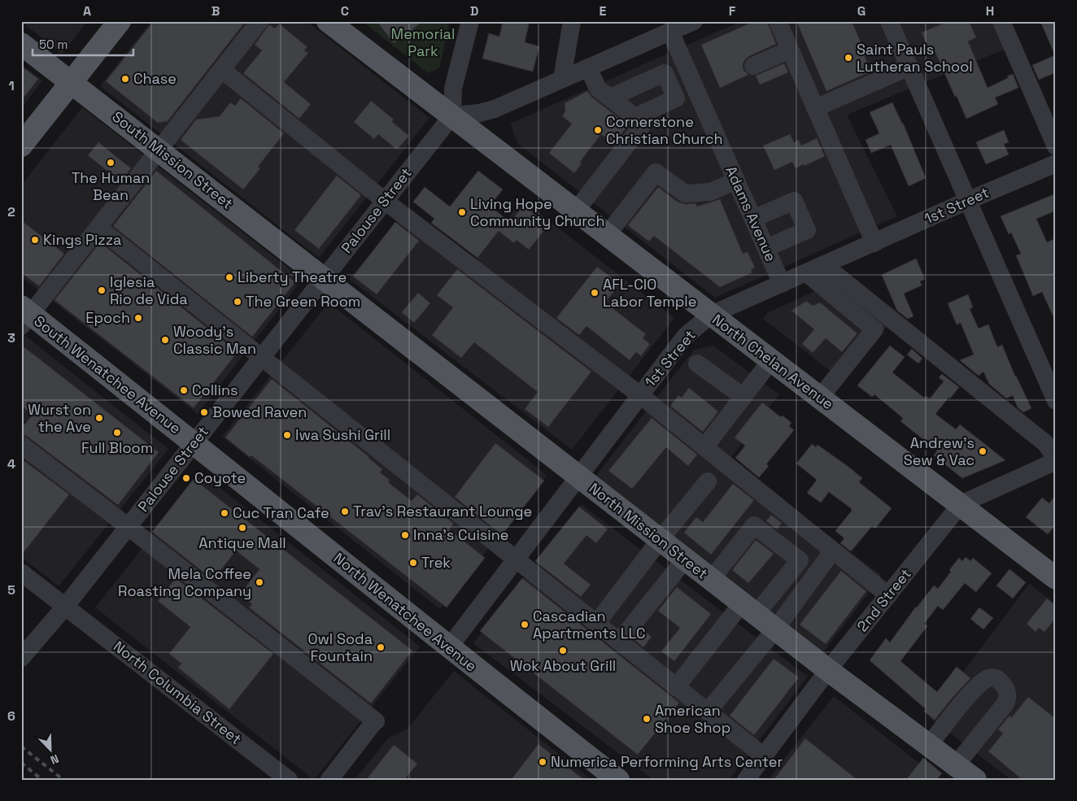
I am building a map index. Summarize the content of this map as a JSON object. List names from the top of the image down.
{
  "streets": {
    "main road": [
      "South Mission Street",
      "North Chelan Avenue",
      "South Wenatchee Avenue",
      "North Mission Street",
      "North Wenatchee Avenue"
    ],
    "street": [
      "1st Street",
      "Palouse Street",
      "Adams Avenue",
      "2nd Street",
      "North Columbia Street"
    ]
  },
  "crossings": [
    ["South Mission Street", "Palouse Street"],
    ["South Mission Street", "North Mission Street"],
    ["1st Street", "Adams Avenue"],
    ["1st Street", "North Chelan Avenue"],
    ["1st Street", "North Mission Street"],
    ["1st Street", "North Wenatchee Avenue"],
    ["Palouse Street", "North Chelan Avenue"],
    ["Palouse Street", "South Wenatchee Avenue"],
    ["Palouse Street", "North Mission Street"],
    ["Palouse Street", "North Wenatchee Avenue"],
    ["Palouse Street", "North Columbia Street"],
    ["North Chelan Avenue", "2nd Street"],
    ["South Wenatchee Avenue", "North Wenatchee Avenue"],
    ["North Mission Street", "2nd Street"]
  ],
  "parks": ["Memorial Park"],
  "places": [
    "Saint Pauls Lutheran School",
    "Chase",
    "Cornerstone Christian Church",
    "The Human Bean",
    "Living Hope Community Church",
    "Kings Pizza",
    "Liberty Theatre",
    "Iglesia Rio de Vida",
    "AFL-CIO Labor Temple",
    "The Green Room",
    "Epoch",
    "Woody's Classic Man",
    "Collins",
    "Bowed Raven",
    "Wurst on the Ave",
    "Full Bloom",
    "Iwa Sushi Grill",
    "Andrew's Sew & Vac",
    "Coyote",
    "Trav's Restaurant Lounge",
    "Cuc Tran Cafe",
    "Antique Mall",
    "Inna's Cuisine",
    "Trek",
    "Mela Coffee Roasting Company",
    "Cascadian Apartments LLC",
    "Owl Soda Fountain",
    "Wok About Grill",
    "American Shoe Shop",
    "Numerica Performing Arts Center"
  ],
  "scale_bar": "50 m",
  "north": "bottom right",
  "grid": {
    "columns": [
      "A",
      "B",
      "C",
      "D",
      "E",
      "F",
      "G",
      "H"
    ],
    "rows": [
      "1",
      "2",
      "3",
      "4",
      "5",
      "6"
    ]
  }
}
